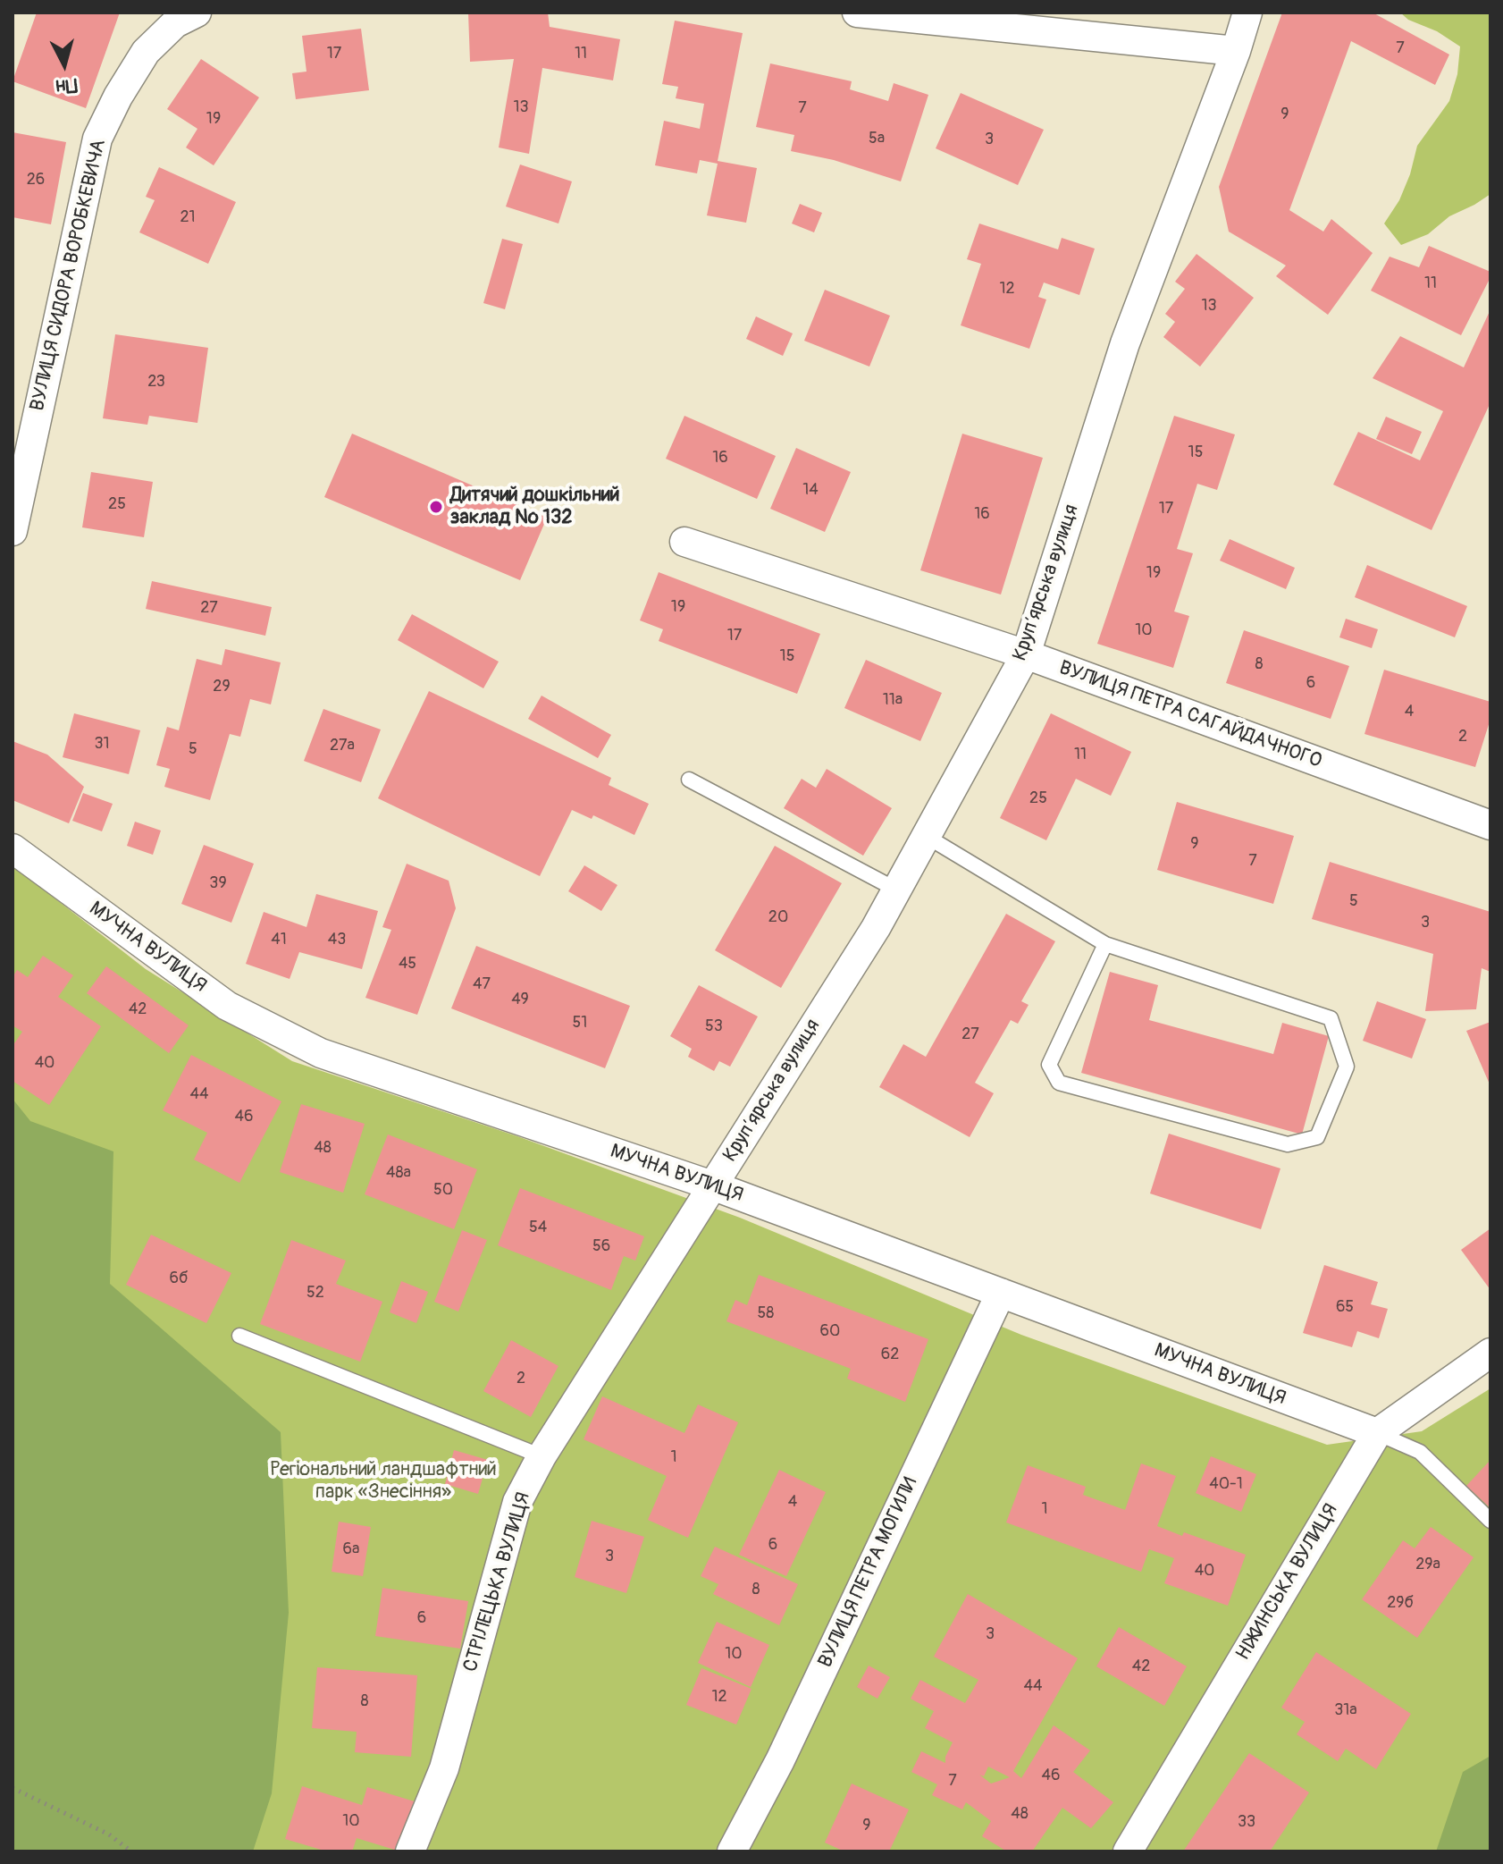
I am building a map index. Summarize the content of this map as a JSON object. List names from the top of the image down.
{
  "streets": {
    "street": [
      "ВУЛИЦЯ СИДОРА ВОРОБКЕВИЧА",
      "Крупʼярська вулиця",
      "ВУЛИЦЯ ПЕТРА САГАЙДАЧНОГО",
      "МУЧНА ВУЛИЦЯ",
      "ВУЛИЦЯ ПЕТРА МОГИЛИ",
      "СТРІЛЕЦЬКА ВУЛИЦЯ",
      "НІЖИНСЬКА ВУЛИЦЯ"
    ]
  },
  "crossings": [
    ["Крупʼярська вулиця", "ВУЛИЦЯ ПЕТРА САГАЙДАЧНОГО"],
    ["Крупʼярська вулиця", "МУЧНА ВУЛИЦЯ"],
    ["Крупʼярська вулиця", "СТРІЛЕЦЬКА ВУЛИЦЯ"],
    ["МУЧНА ВУЛИЦЯ", "ВУЛИЦЯ ПЕТРА МОГИЛИ"],
    ["МУЧНА ВУЛИЦЯ", "СТРІЛЕЦЬКА ВУЛИЦЯ"],
    ["МУЧНА ВУЛИЦЯ", "НІЖИНСЬКА ВУЛИЦЯ"]
  ],
  "parks": ["Регіональний ландшафтний парк «Знесіння»"],
  "places": ["Дитячий дошкільний заклад № 132"],
  "house_numbers": [
    "7",
    "17",
    "11",
    "13",
    "7",
    "9",
    "19",
    "5а",
    "3",
    "26",
    "21",
    "11",
    "12",
    "13",
    "23",
    "15",
    "16",
    "14",
    "25",
    "17",
    "16",
    "19",
    "19",
    "27",
    "10",
    "17",
    "15",
    "8",
    "6",
    "29",
    "11а",
    "4",
    "2",
    "31",
    "27а",
    "5",
    "11",
    "25",
    "9",
    "7",
    "39",
    "5",
    "20",
    "3",
    "41",
    "43",
    "45",
    "47",
    "49",
    "42",
    "51",
    "53",
    "27",
    "40",
    "44",
    "46",
    "48",
    "48а",
    "50",
    "54",
    "56",
    "6б",
    "52",
    "65",
    "58",
    "60",
    "62",
    "2",
    "1",
    "40-1",
    "4",
    "1",
    "6",
    "6а",
    "3",
    "29а",
    "40",
    "8",
    "29б",
    "6",
    "3",
    "10",
    "42",
    "44",
    "12",
    "8",
    "31а",
    "46",
    "7",
    "48",
    "10",
    "33",
    "9"
  ],
  "north": "bottom"
}
